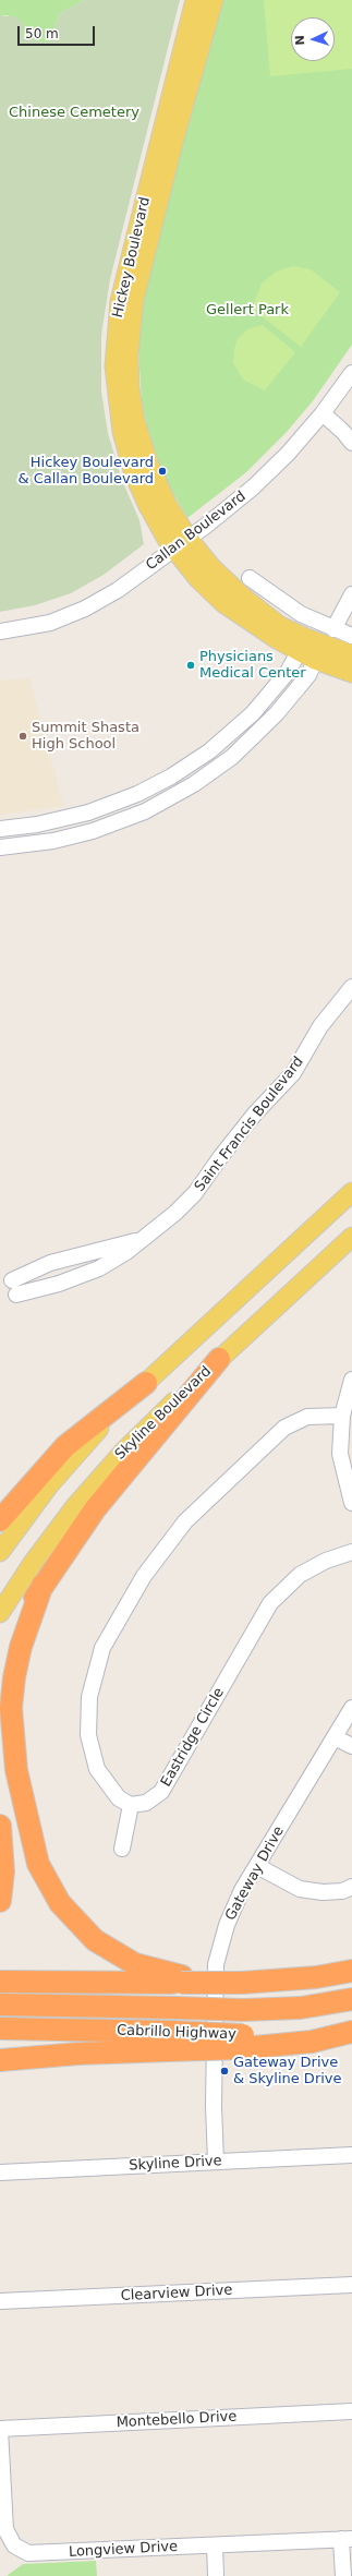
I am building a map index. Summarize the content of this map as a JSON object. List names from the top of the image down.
{
  "streets": {
    "highway": ["Cabrillo Highway"],
    "main road": ["Hickey Boulevard", "Skyline Boulevard"],
    "street": [
      "Callan Boulevard",
      "Saint Francis Boulevard",
      "Eastridge Circle",
      "Gateway Drive",
      "Skyline Drive",
      "Clearview Drive",
      "Montebello Drive",
      "Longview Drive"
    ]
  },
  "crossings": [
    ["Hickey Boulevard", "Callan Boulevard"],
    ["Gateway Drive", "Skyline Drive"],
    ["Montebello Drive", "Longview Drive"]
  ],
  "parks": ["Chinese Cemetery", "Gellert Park"],
  "places": [
    "Hickey Boulevard & Callan Boulevard",
    "Physicians Medical Center",
    "Summit Shasta High School",
    "Gateway Drive & Skyline Drive"
  ],
  "scale_bar": "50 m",
  "north": "left"
}
